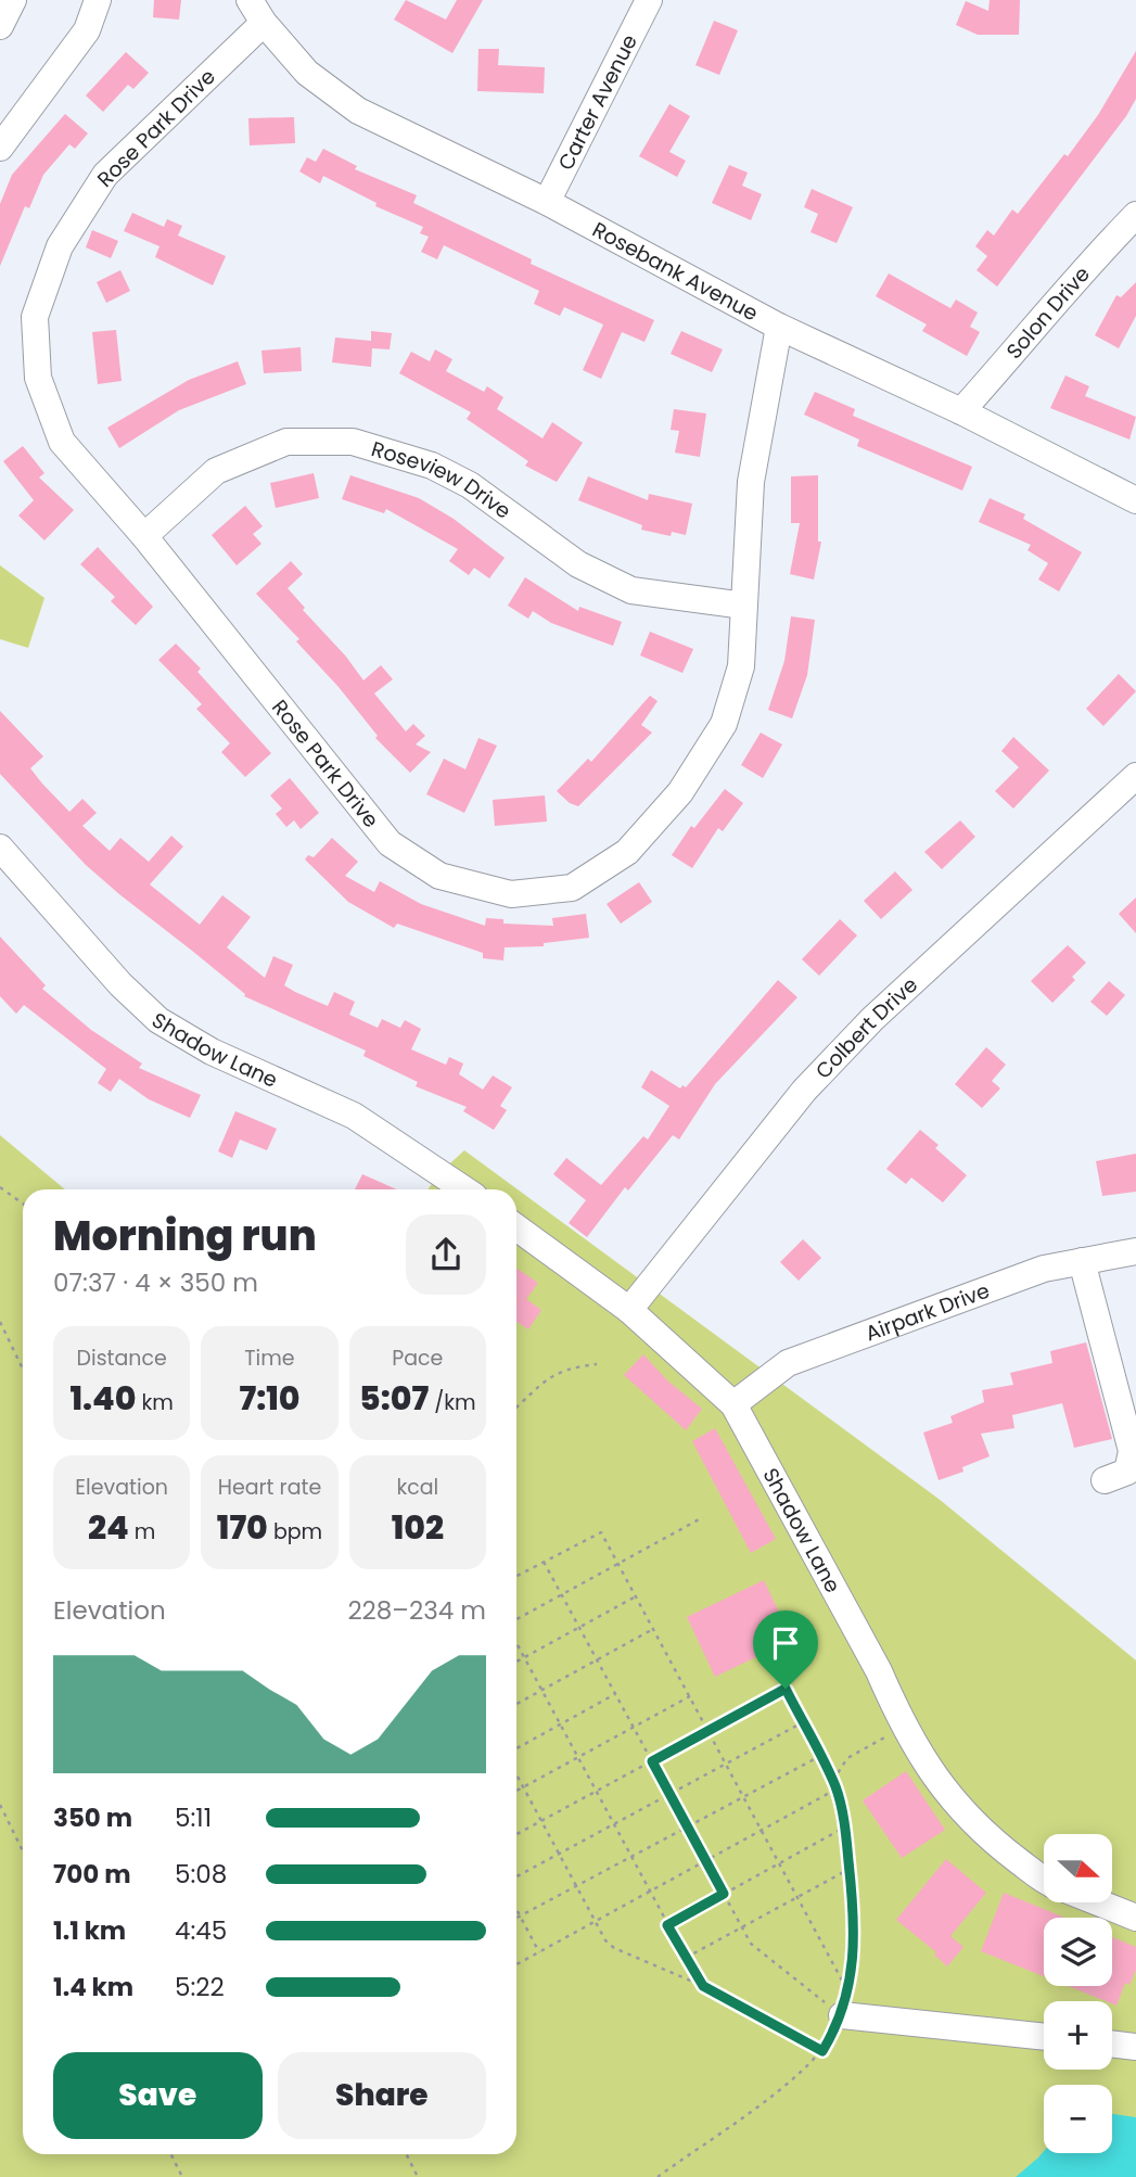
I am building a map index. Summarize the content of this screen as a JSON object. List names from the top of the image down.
{
  "streets": {
    "street": [
      "Carter Avenue",
      "Rose Park Drive",
      "Rosebank Avenue",
      "Solon Drive",
      "Roseview Drive",
      "Colbert Drive",
      "Shadow Lane",
      "Airpark Drive"
    ]
  },
  "crossings": [
    ["Carter Avenue", "Rosebank Avenue"],
    ["Rose Park Drive", "Rosebank Avenue"],
    ["Rose Park Drive", "Roseview Drive"],
    ["Rosebank Avenue", "Solon Drive"],
    ["Colbert Drive", "Shadow Lane"],
    ["Shadow Lane", "Airpark Drive"]
  ],
  "north": "right",
  "page": {
    "heading": ["Morning run", "07:37 · 4 × 350 m"],
    "stats": [
      ["Distance", "1.40 km"],
      ["Time", "7:10"],
      ["Pace", "5:07 /km"],
      ["Elevation", "24 m"],
      ["Heart rate", "170 bpm"],
      ["kcal", "102"]
    ],
    "chart": ["Elevation", "228–234 m"],
    "list": [
      {
        "name": "350 m",
        "note": "5:11"
      },
      {
        "name": "700 m",
        "note": "5:08"
      },
      {
        "name": "1.1 km",
        "note": "4:45"
      },
      {
        "name": "1.4 km",
        "note": "5:22"
      }
    ],
    "map_buttons": ["+", "−"],
    "buttons": ["Save", "Share"]
  }
}
